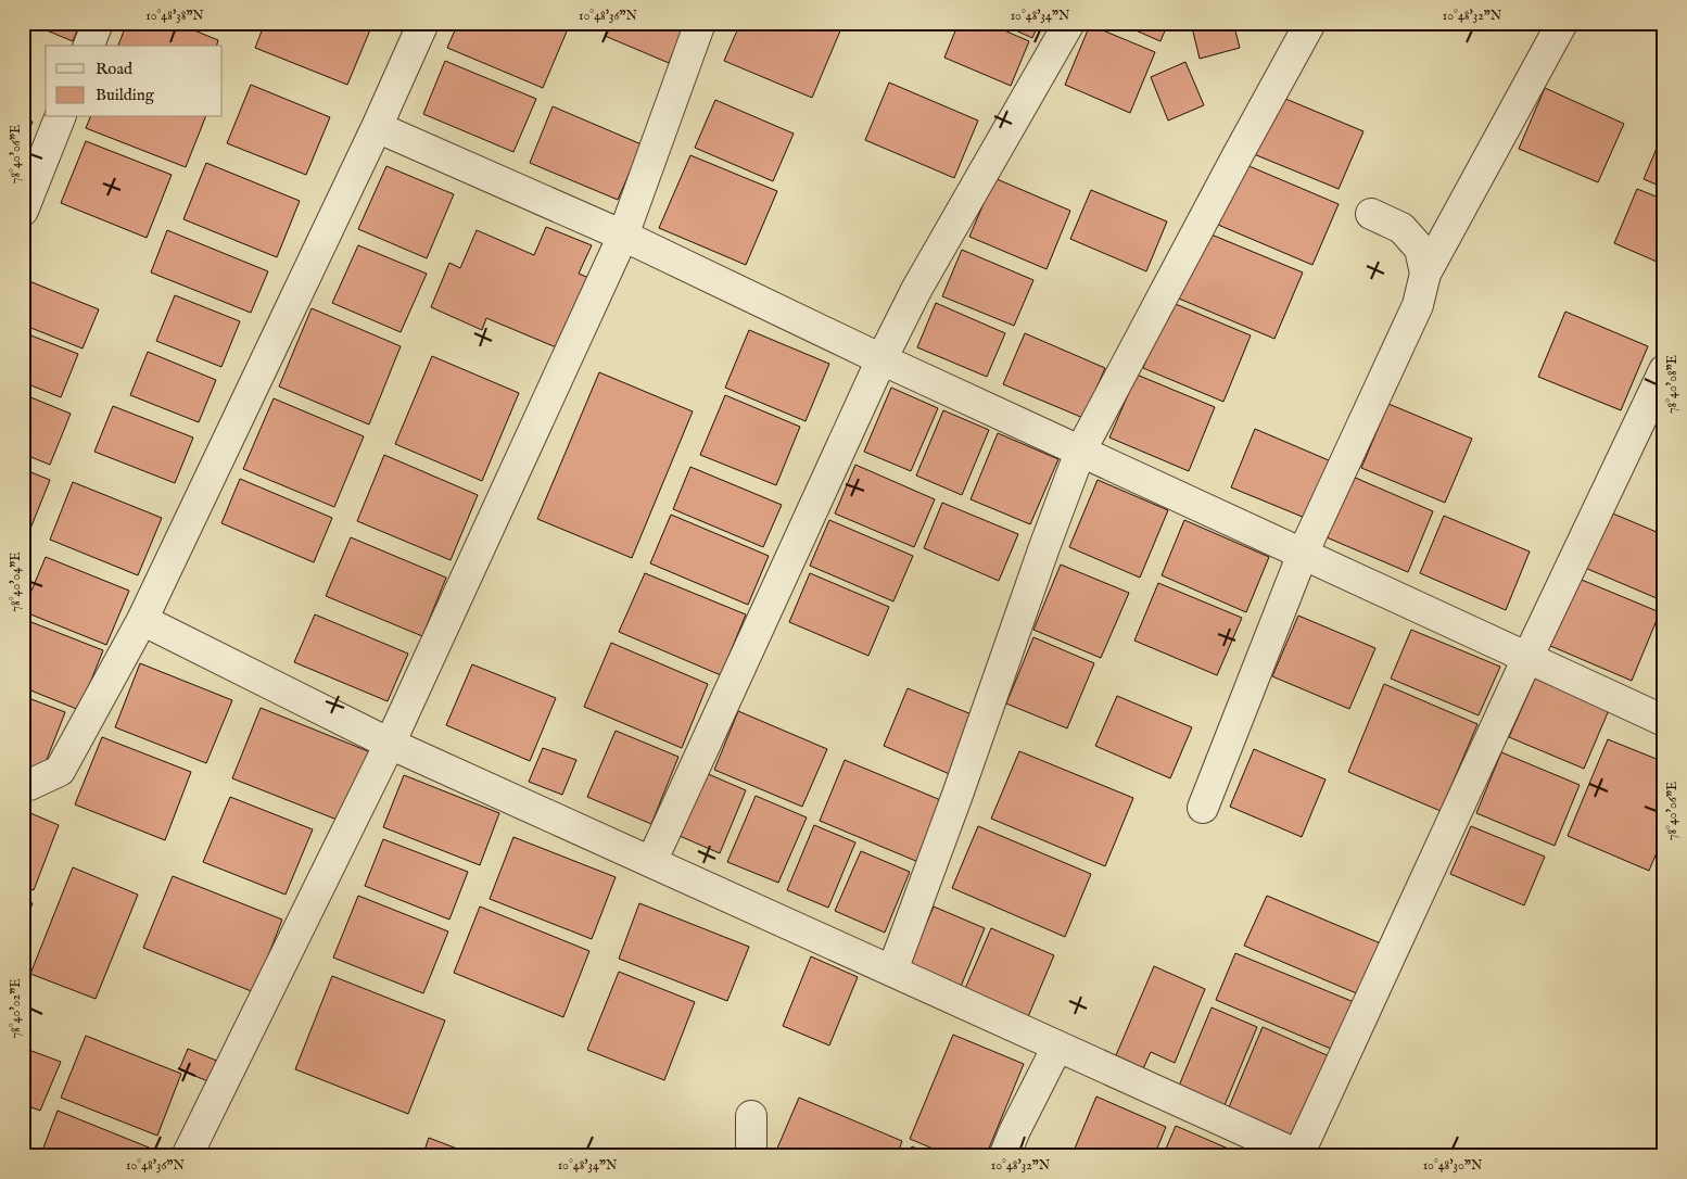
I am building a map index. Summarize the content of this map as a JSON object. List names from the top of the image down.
{
  "legend": ["Road", "Building"],
  "coordinates": [
    "10°48'38\"N",
    "10°48'36\"N",
    "10°48'34\"N",
    "10°48'32\"N",
    "78°40'06\"E",
    "78°40'08\"E",
    "78°40'04\"E",
    "78°40'02\"E",
    "10°48'30\"N"
  ]
}
